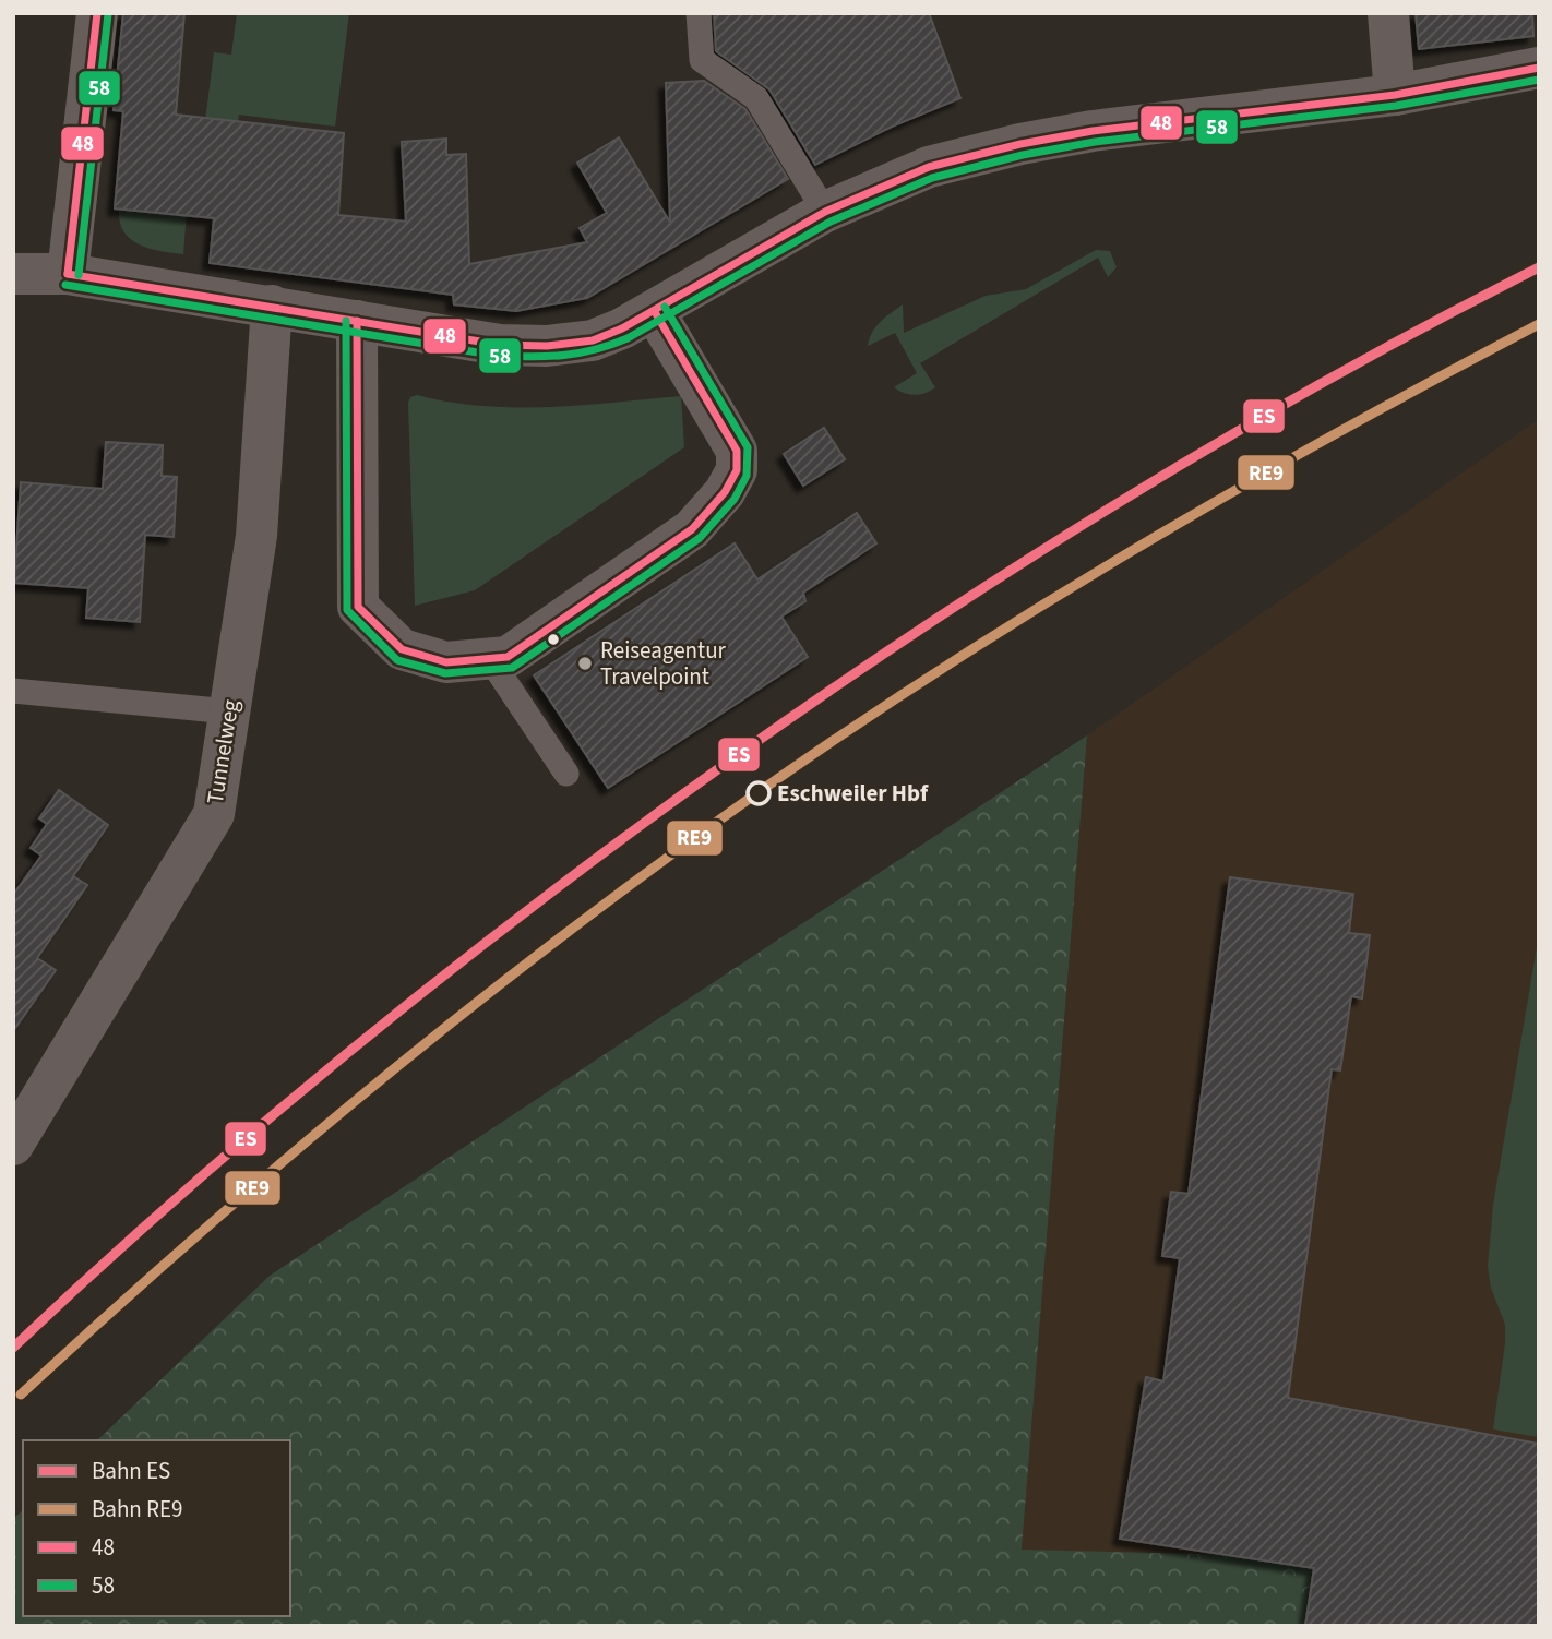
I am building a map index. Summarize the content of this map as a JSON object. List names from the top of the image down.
{
  "streets": {
    "street": ["Tunnelweg"]
  },
  "places": ["Reiseagentur Travelpoint", "Eschweiler Hbf"],
  "lines": [
    "transit line 48",
    "transit line 58",
    "rail line ES",
    "rail line RE9"
  ],
  "legend": [
    "Bahn ES",
    "Bahn RE9",
    "48",
    "58"
  ]
}
